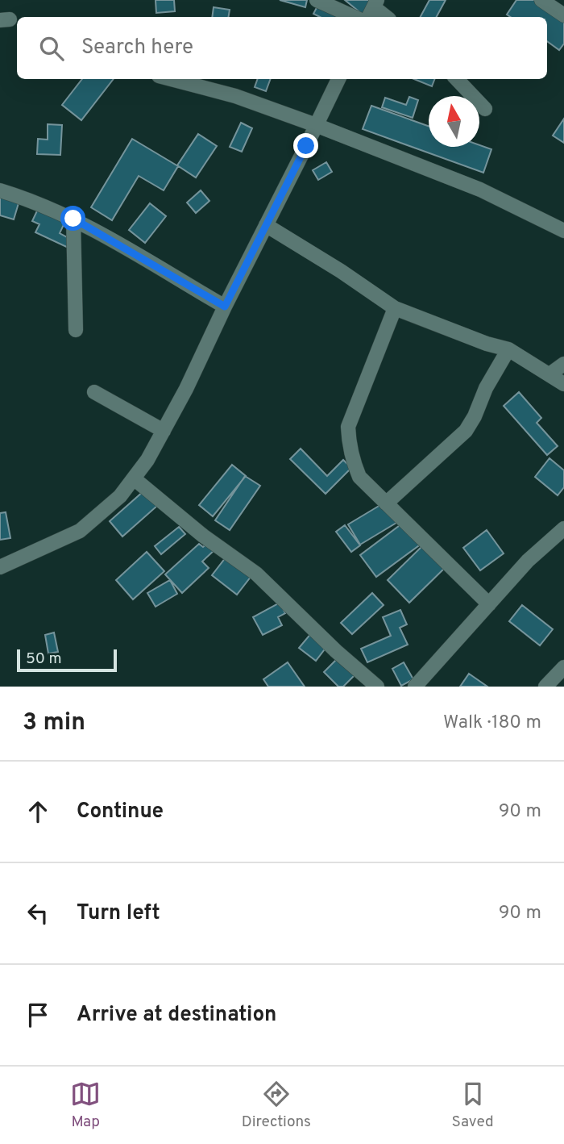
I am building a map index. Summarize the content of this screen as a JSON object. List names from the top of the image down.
{
  "scale_bar": "50 m",
  "north": "top",
  "page": {
    "search": "Search here",
    "scale": "50 m",
    "heading": ["3 min", "Walk · 180 m"],
    "list": [
      ["Continue", "90 m"],
      ["Turn left", "90 m"],
      "Arrive at destination"
    ],
    "nav": ["Map", "Directions", "Saved"]
  }
}
